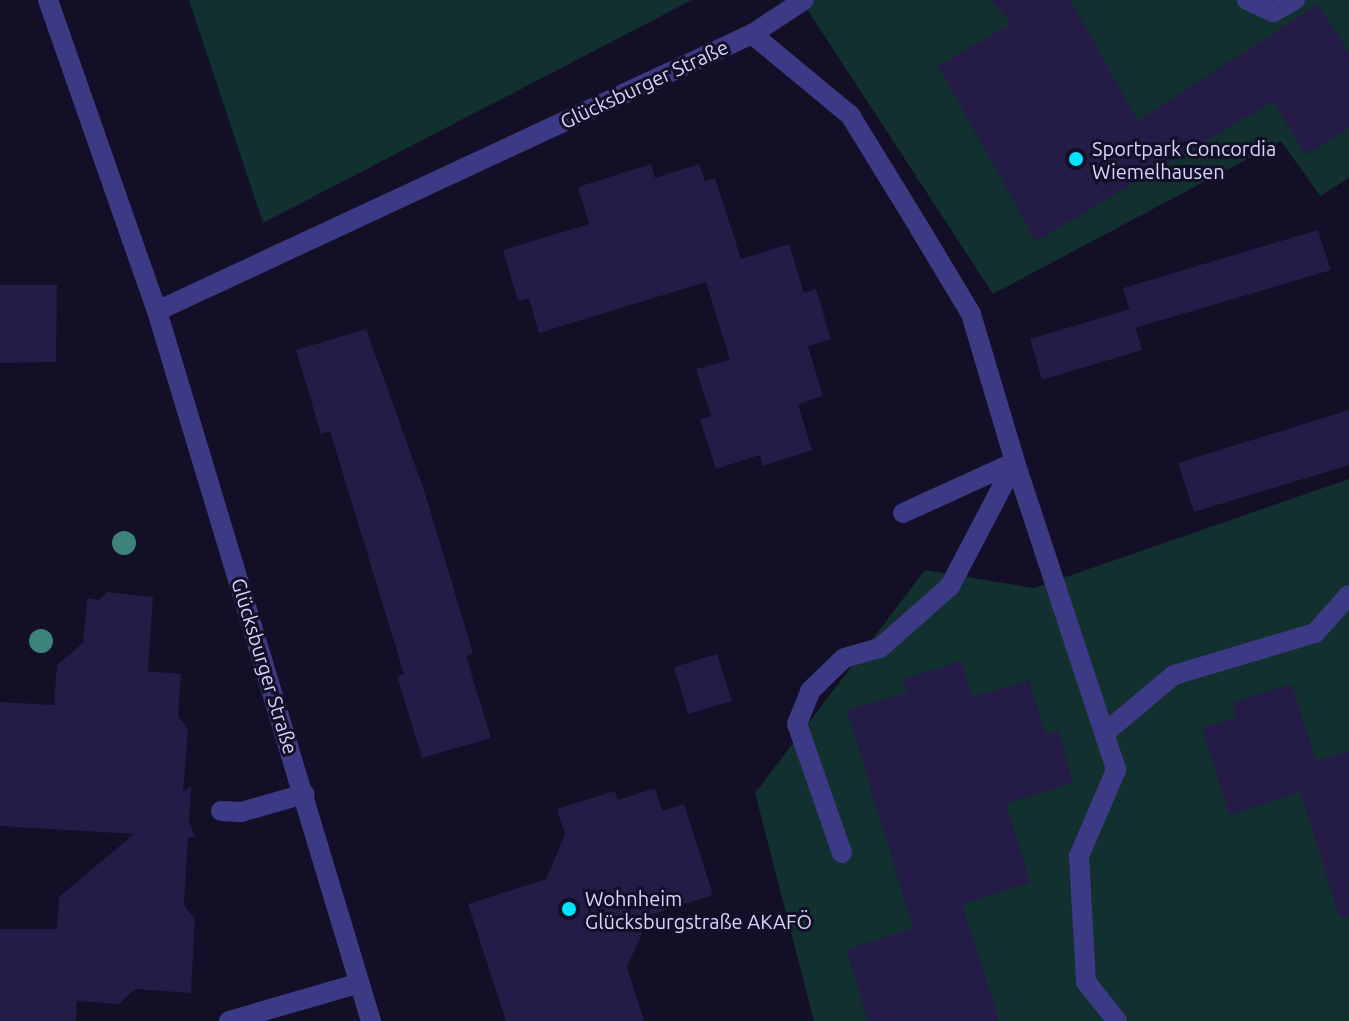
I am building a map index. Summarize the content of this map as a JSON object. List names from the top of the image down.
{
  "streets": {
    "street": ["Glücksburger Straße"]
  },
  "places": ["Sportpark Concordia Wiemelhausen", "Wohnheim Glücksburgstraße AKAFÖ"]
}
